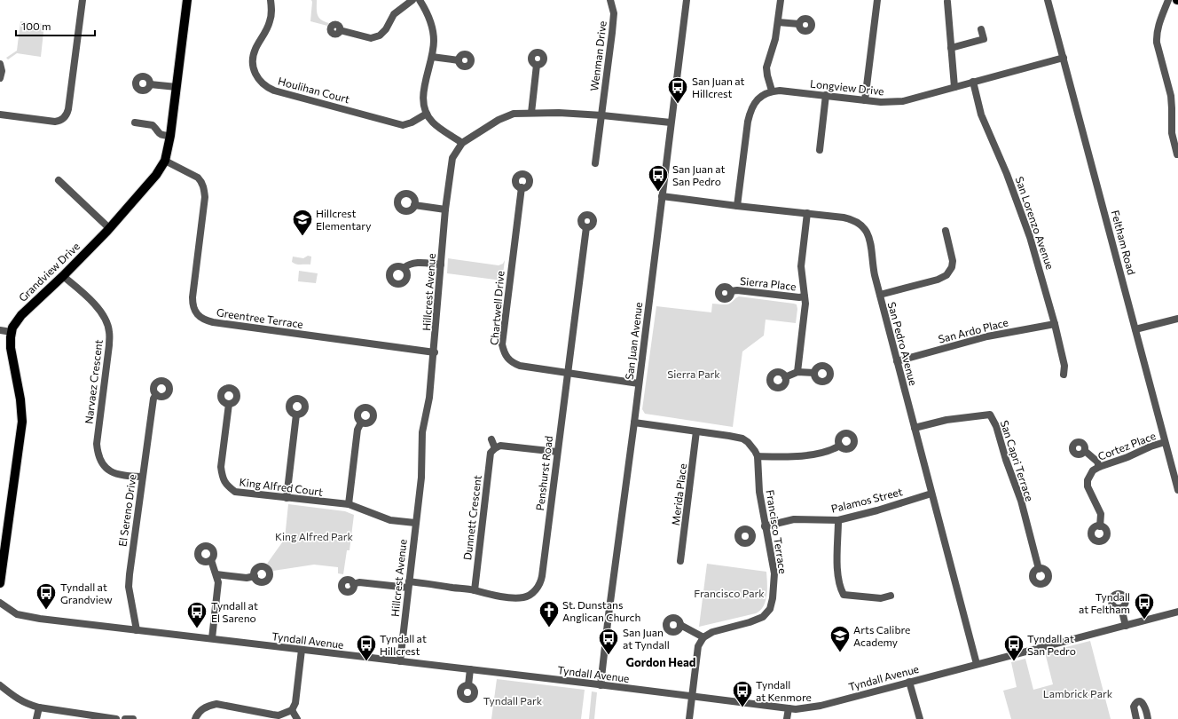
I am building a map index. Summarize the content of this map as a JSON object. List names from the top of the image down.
{
  "streets": {
    "main road": ["Grandview Drive"],
    "street": [
      "Wenman Drive",
      "Longview Drive",
      "Houlihan Court",
      "San Lorenzo Avenue",
      "Feltham Road",
      "Sierra Place",
      "Hillcrest Avenue",
      "Chartwell Drive",
      "Greentree Terrace",
      "San Ardo Place",
      "San Juan Avenue",
      "San Pedro Avenue",
      "Narvaez Crescent",
      "Cortez Place",
      "San Capri Terrace",
      "Penshurst Road",
      "King Alfred Court",
      "Merida Place",
      "Palamos Street",
      "El Sereno Drive",
      "Dunnett Crescent",
      "Francisco Terrace",
      "Tyndall Avenue"
    ]
  },
  "crossings": [
    ["Wenman Drive", "Hillcrest Avenue"],
    ["Longview Drive", "San Lorenzo Avenue"],
    ["Longview Drive", "Feltham Road"],
    ["San Lorenzo Avenue", "San Ardo Place"],
    ["Feltham Road", "Cortez Place"],
    ["Grandview Drive", "Greentree Terrace"],
    ["Grandview Drive", "Narvaez Crescent"],
    ["Hillcrest Avenue", "Greentree Terrace"],
    ["Hillcrest Avenue", "San Juan Avenue"],
    ["Hillcrest Avenue", "Penshurst Road"],
    ["Hillcrest Avenue", "King Alfred Court"],
    ["Hillcrest Avenue", "Tyndall Avenue"],
    ["Chartwell Drive", "San Juan Avenue"],
    ["Chartwell Drive", "Penshurst Road"],
    ["San Ardo Place", "San Pedro Avenue"],
    ["San Juan Avenue", "San Pedro Avenue"],
    ["San Juan Avenue", "Tyndall Avenue"],
    ["San Pedro Avenue", "San Capri Terrace"],
    ["San Pedro Avenue", "Palamos Street"],
    ["San Pedro Avenue", "Tyndall Avenue"],
    ["Narvaez Crescent", "El Sereno Drive"],
    ["Penshurst Road", "Dunnett Crescent"],
    ["Palamos Street", "Francisco Terrace"],
    ["El Sereno Drive", "Tyndall Avenue"]
  ],
  "districts": ["Gordon Head"],
  "parks": [
    "Sierra Park",
    "King Alfred Park",
    "Francisco Park",
    "Lambrick Park",
    "Tyndall Park"
  ],
  "places": {
    "bus stop": [
      "San Juan at Hillcrest",
      "San Juan at San Pedro",
      "Tyndall at Grandview",
      "Tyndall at Feltham",
      "Tyndall at El Sareno",
      "San Juan at Tyndall",
      "Tyndall at Hillcrest",
      "Tyndall at San Pedro",
      "Tyndall at Kenmore"
    ],
    "school or university": ["Hillcrest Elementary", "Arts Calibre Academy"],
    "church": ["St. Dunstans Anglican Church"]
  },
  "scale_bar": "100 m"
}
